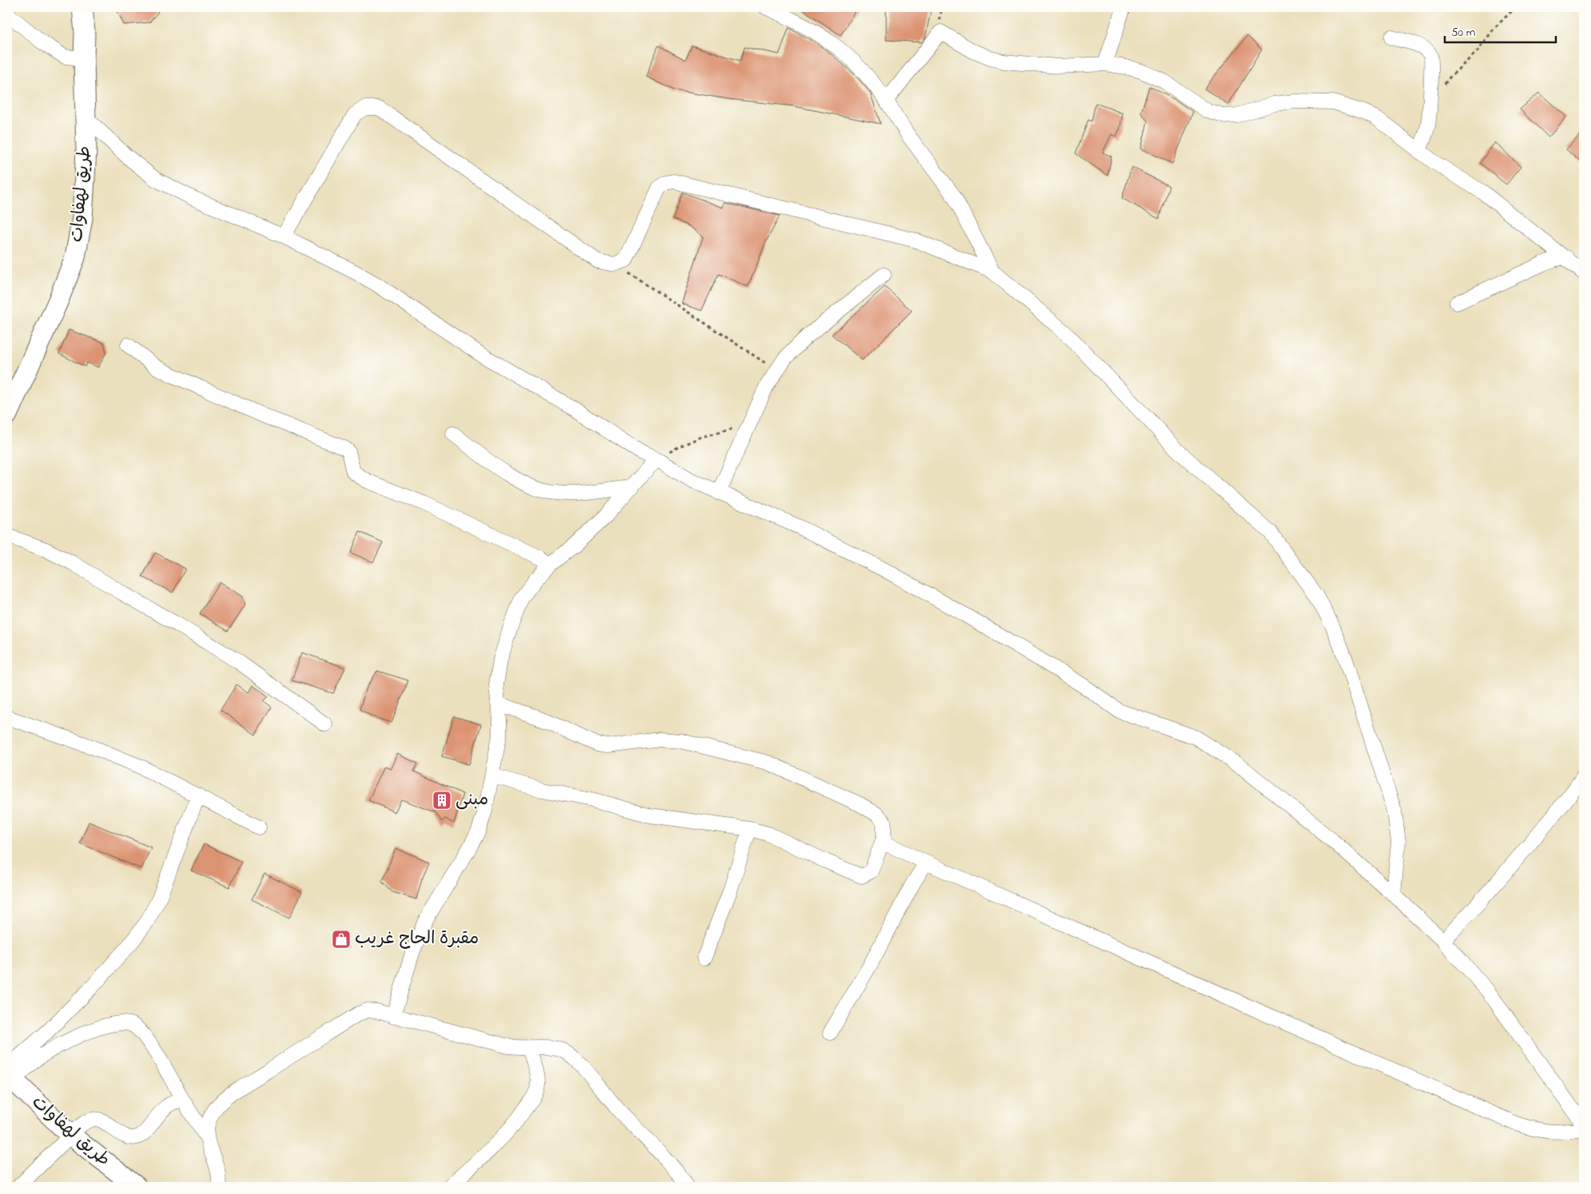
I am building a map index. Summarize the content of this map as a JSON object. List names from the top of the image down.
{
  "streets": {
    "street": ["طريق لهفاوات"]
  },
  "places": {
    "building": ["مبنى"],
    "shop": ["مقبرة الحاج غريب"]
  },
  "scale_bar": "50 m"
}
